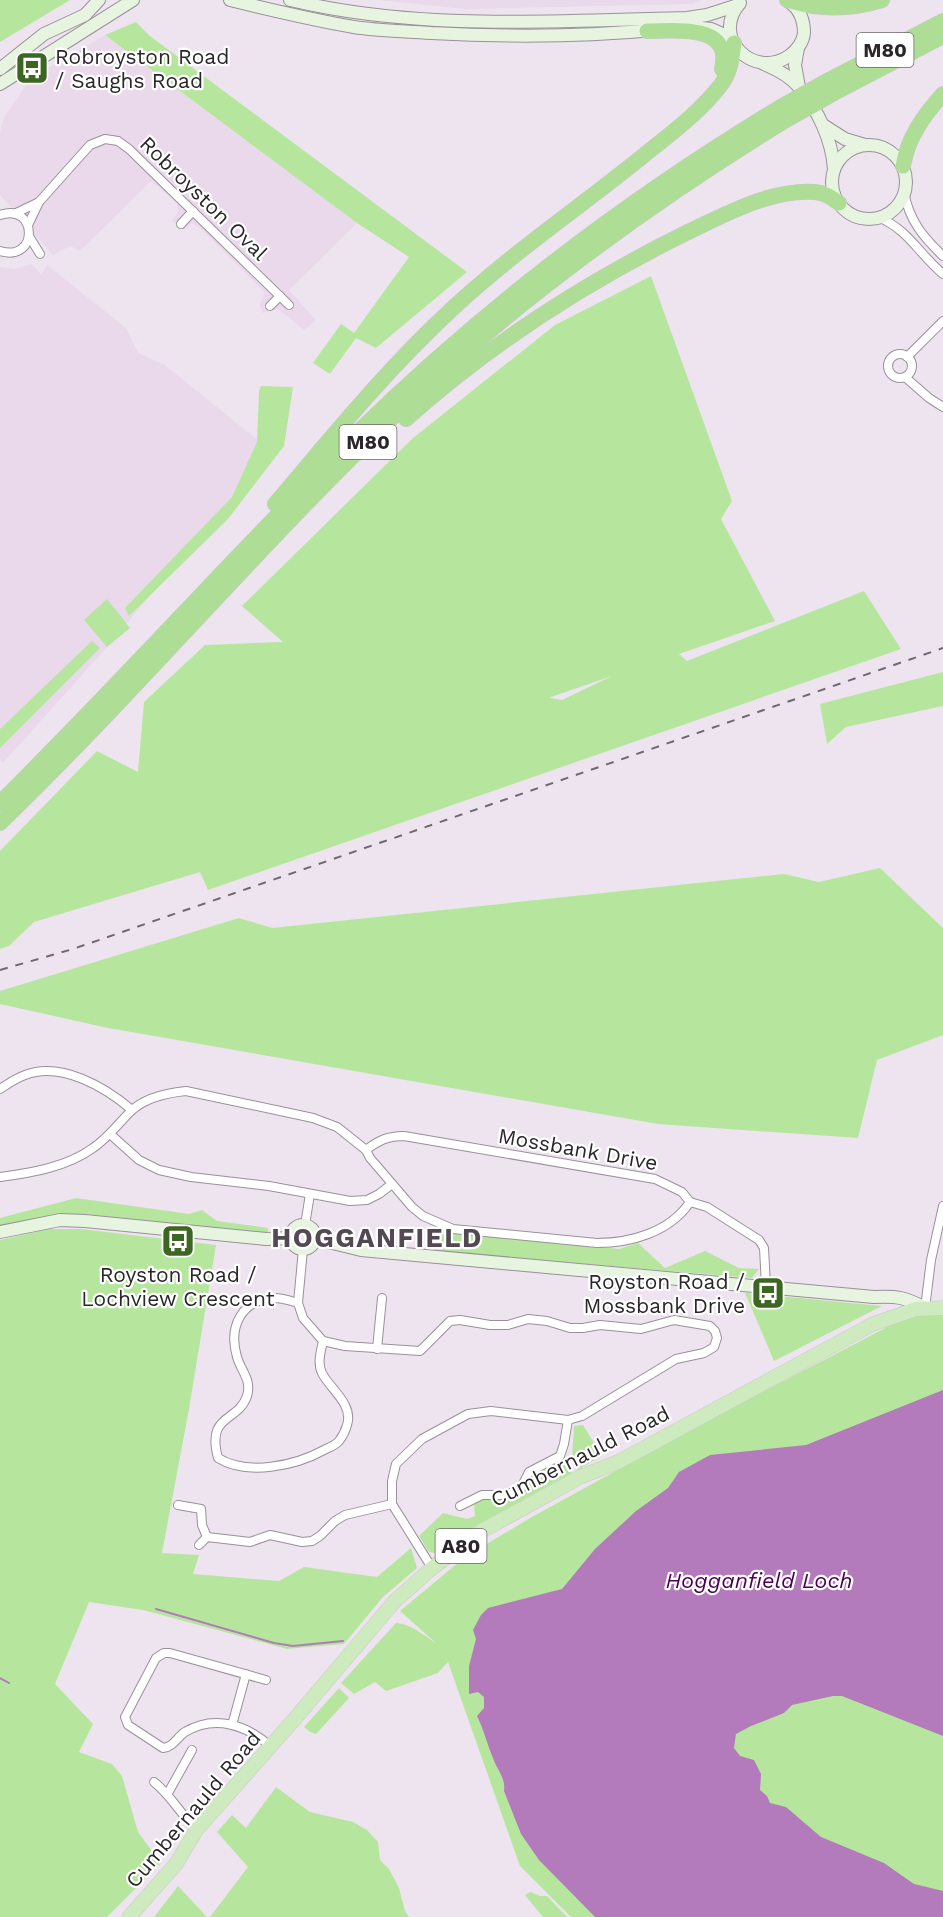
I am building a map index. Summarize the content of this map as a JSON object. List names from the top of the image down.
{
  "streets": {
    "highway": ["M80"],
    "main road": ["Cumbernauld Road", "A80"],
    "street": ["Robroyston Oval", "Mossbank Drive"]
  },
  "districts": ["HOGGANFIELD"],
  "water": ["Hogganfield Loch"],
  "places": {
    "bus stop": ["Robroyston Road / Saughs Road", "Royston Road / Lochview Crescent", "Royston Road / Mossbank Drive"]
  }
}
